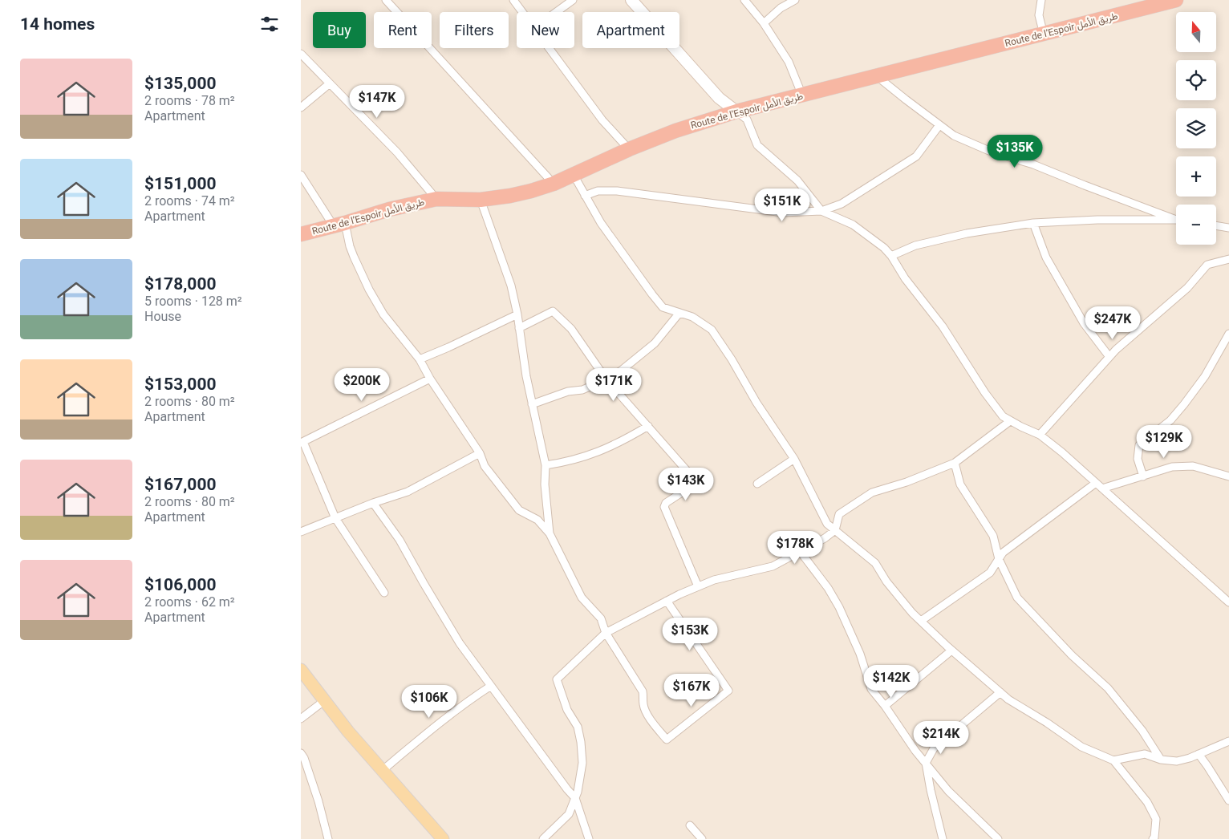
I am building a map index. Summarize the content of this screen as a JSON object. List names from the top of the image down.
{
  "streets": {
    "highway": ["Route de l’Espoir طريق الأمل"]
  },
  "north": "top",
  "page": {
    "heading": "14 homes",
    "map_buttons": ["+", "−"],
    "chip": [
      "Buy",
      "Rent",
      "Filters",
      "New",
      "Apartment"
    ],
    "list": [
      {
        "name": "$135,000",
        "note": "2 rooms · 78 m² · Apartment"
      },
      {
        "name": "$151,000",
        "note": "2 rooms · 74 m² · Apartment"
      },
      {
        "name": "$178,000",
        "note": "5 rooms · 128 m² · House"
      },
      {
        "name": "$153,000",
        "note": "2 rooms · 80 m² · Apartment"
      },
      {
        "name": "$167,000",
        "note": "2 rooms · 80 m² · Apartment"
      },
      {
        "name": "$106,000",
        "note": "2 rooms · 62 m² · Apartment"
      }
    ],
    "price": [
      "$147K",
      "$135K",
      "$151K",
      "$247K",
      "$200K",
      "$171K",
      "$129K",
      "$143K",
      "$178K",
      "$153K",
      "$142K",
      "$167K",
      "$106K",
      "$214K"
    ]
  }
}
